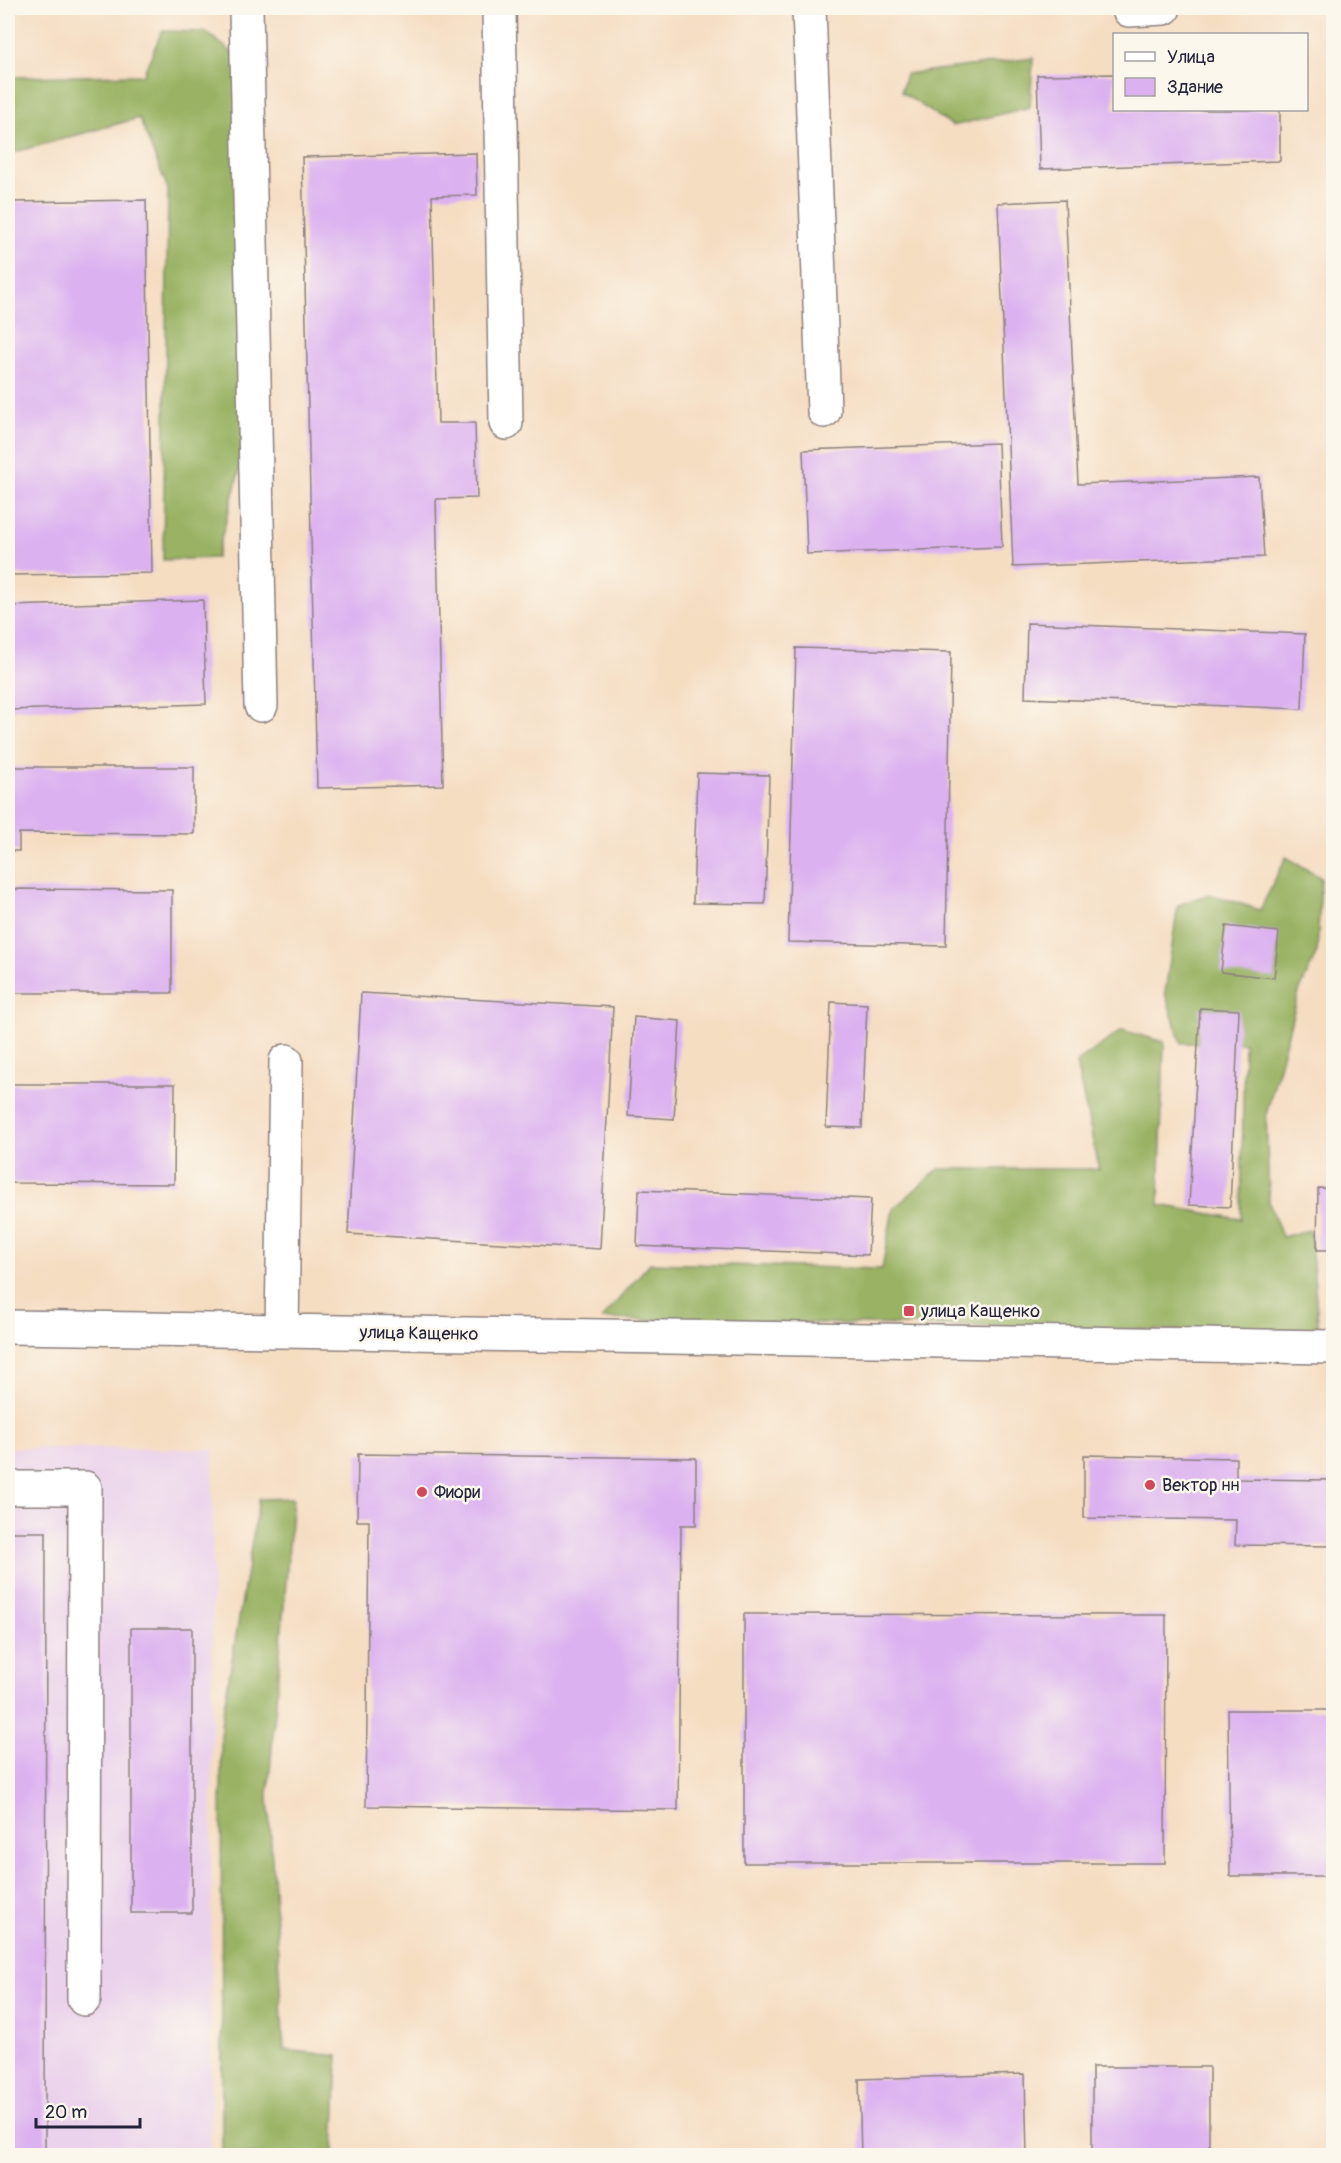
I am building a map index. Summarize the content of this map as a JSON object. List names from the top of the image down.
{
  "streets": {
    "street": ["улица Кащенко"]
  },
  "places": {
    "transit": ["улица Кащенко"],
    "other": ["Вектор нн", "Фиори"]
  },
  "legend": ["Улица", "Здание"],
  "scale_bar": "20 m"
}
